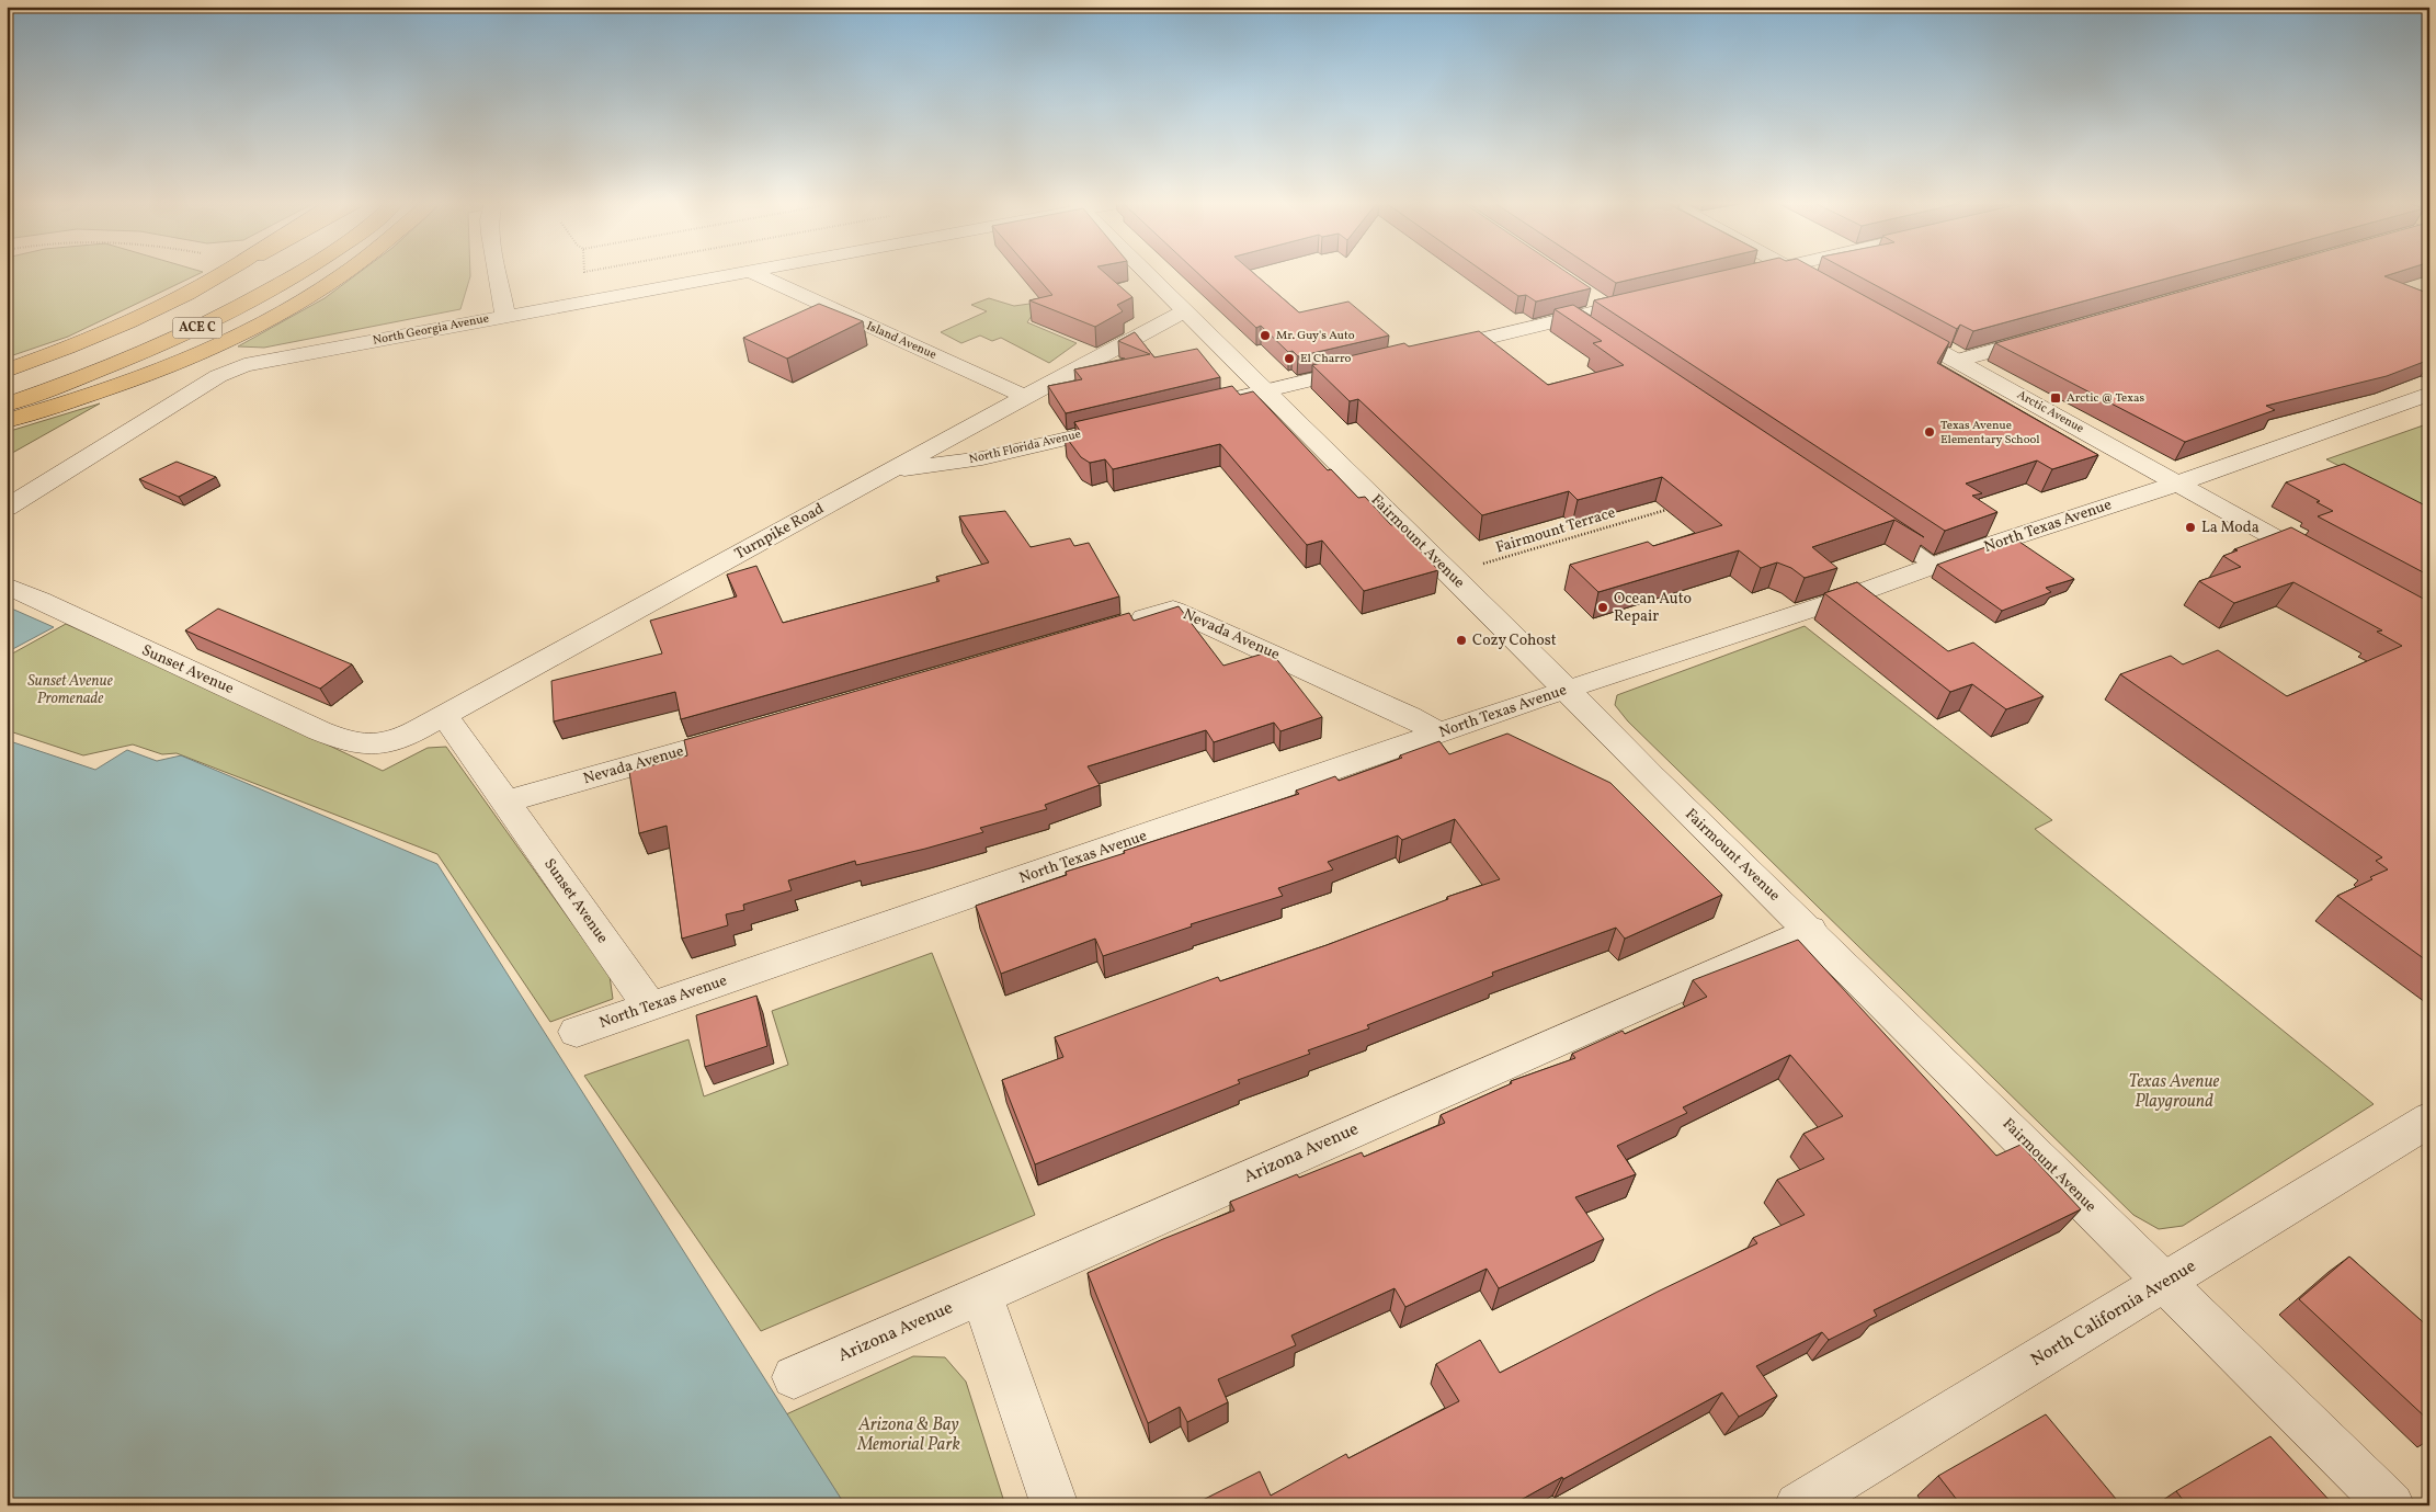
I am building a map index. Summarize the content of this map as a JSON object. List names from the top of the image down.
{
  "streets": {
    "main road": ["ACE C"],
    "street": [
      "North Georgia Avenue",
      "Island Avenue",
      "Arctic Avenue",
      "North Florida Avenue",
      "North Texas Avenue",
      "Turnpike Road",
      "Fairmount Avenue",
      "Nevada Avenue",
      "Sunset Avenue",
      "Arizona Avenue",
      "North California Avenue"
    ],
    "path": ["Fairmount Terrace"]
  },
  "crossings": [
    ["Island Avenue", "Turnpike Road"],
    ["Arctic Avenue", "North Texas Avenue"],
    ["North Florida Avenue", "Turnpike Road"],
    ["North Texas Avenue", "Fairmount Avenue"],
    ["North Texas Avenue", "Nevada Avenue"],
    ["North Texas Avenue", "Sunset Avenue"],
    ["Fairmount Terrace", "Fairmount Avenue"],
    ["Turnpike Road", "Fairmount Avenue"],
    ["Turnpike Road", "Sunset Avenue"],
    ["Fairmount Avenue", "Arizona Avenue"],
    ["Fairmount Avenue", "North California Avenue"],
    ["Nevada Avenue", "Sunset Avenue"]
  ],
  "parks": ["Sunset Avenue Promenade", "Texas Avenue Playground", "Arizona & Bay Memorial Park"],
  "places": {
    "other": [
      "Mr. Guy's Auto",
      "El Charro",
      "Texas Avenue Elementary School",
      "La Moda",
      "Ocean Auto Repair",
      "Cozy Cohost"
    ],
    "transit": ["Arctic @ Texas"]
  }
}
